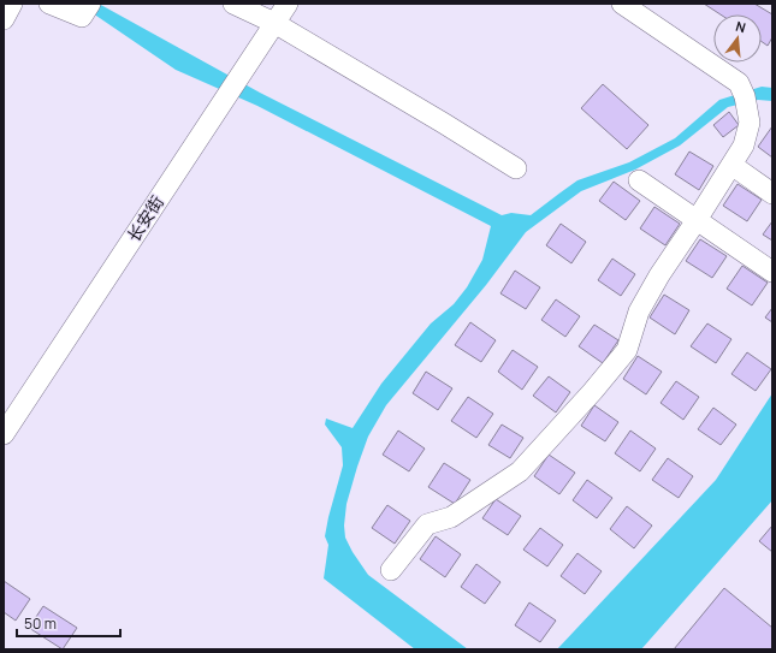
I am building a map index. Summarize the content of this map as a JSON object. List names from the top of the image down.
{
  "streets": {
    "street": ["长安街"]
  },
  "scale_bar": "50 m",
  "north": "top"
}
